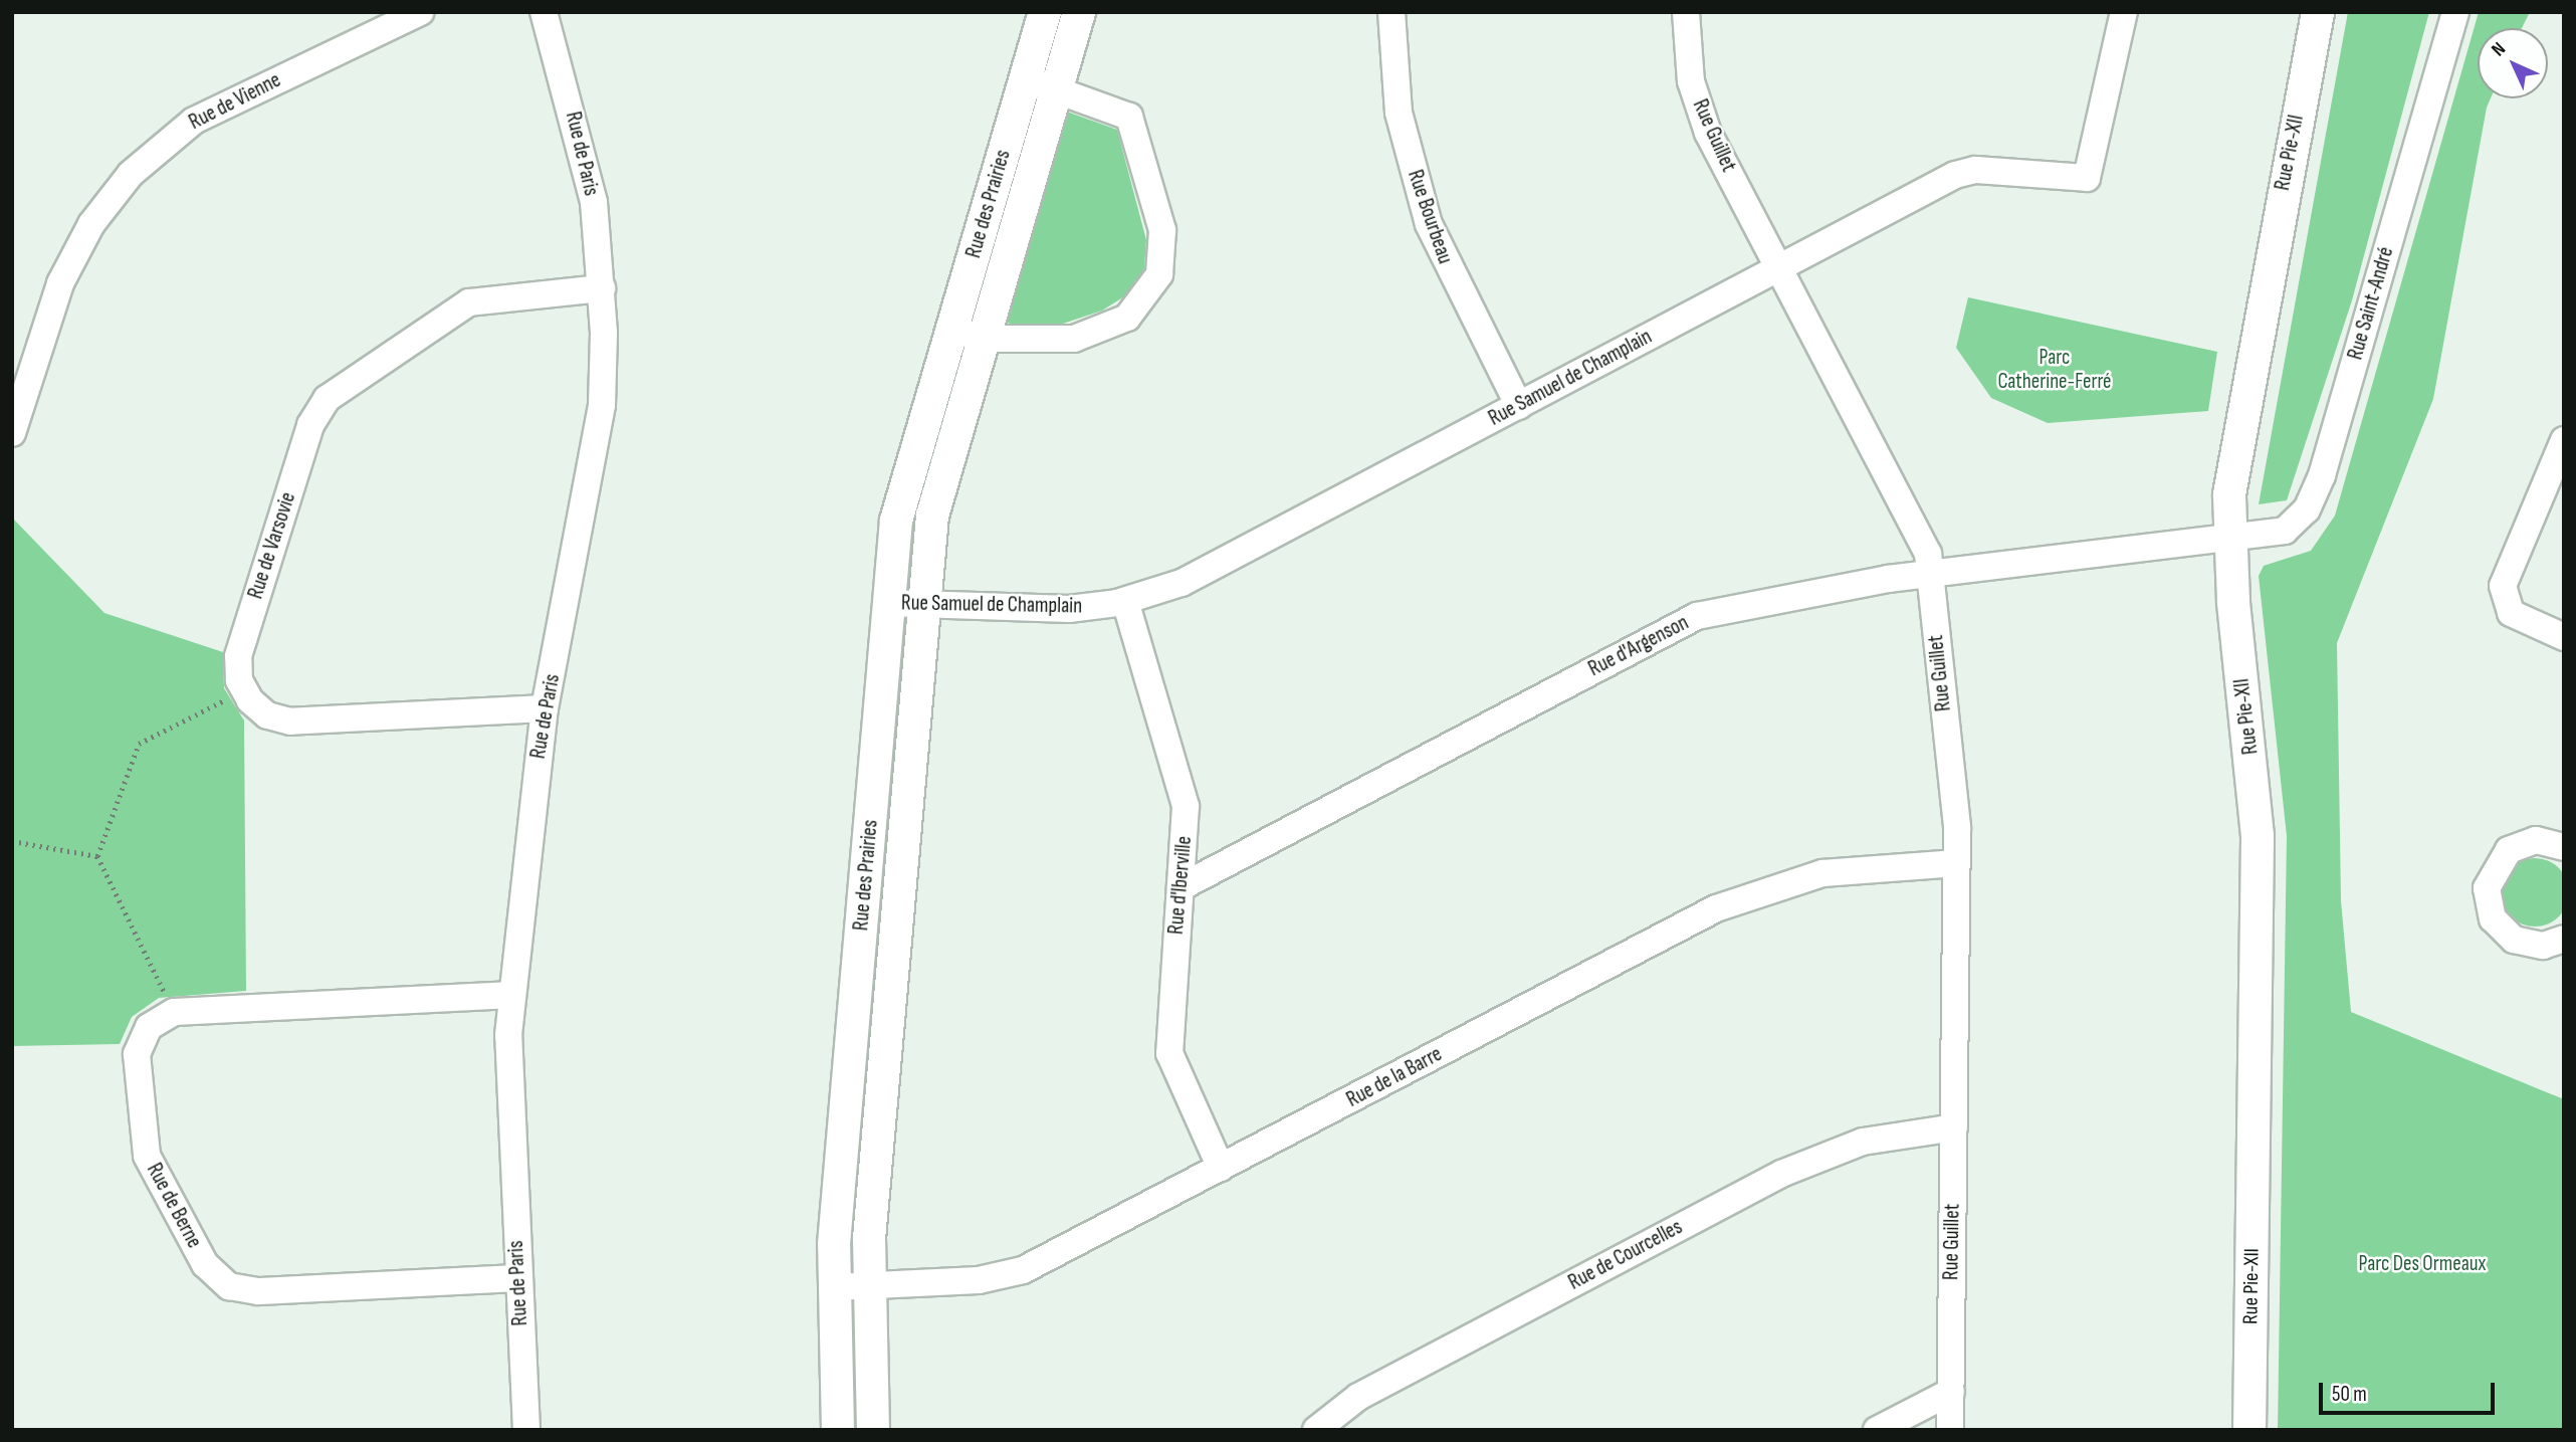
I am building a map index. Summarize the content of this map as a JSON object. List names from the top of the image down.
{
  "streets": {
    "street": [
      "Rue de Vienne",
      "Rue Guillet",
      "Rue Pie-XII",
      "Rue de Paris",
      "Rue des Prairies",
      "Rue Bourbeau",
      "Rue Saint-André",
      "Rue Samuel de Champlain",
      "Rue de Varsovie",
      "Rue d'Argenson",
      "Rue d'Iberville",
      "Rue de la Barre",
      "Rue de Berne",
      "Rue de Courcelles"
    ]
  },
  "crossings": [
    ["Rue Guillet", "Rue Samuel de Champlain"],
    ["Rue Guillet", "Rue d'Argenson"],
    ["Rue Guillet", "Rue de la Barre"],
    ["Rue Guillet", "Rue de Courcelles"],
    ["Rue Pie-XII", "Rue Saint-André"],
    ["Rue Pie-XII", "Rue d'Argenson"],
    ["Rue de Paris", "Rue de Varsovie"],
    ["Rue de Paris", "Rue de Berne"],
    ["Rue des Prairies", "Rue Samuel de Champlain"],
    ["Rue des Prairies", "Rue de la Barre"],
    ["Rue Bourbeau", "Rue Samuel de Champlain"],
    ["Rue Saint-André", "Rue d'Argenson"],
    ["Rue Samuel de Champlain", "Rue d'Iberville"],
    ["Rue d'Argenson", "Rue d'Iberville"],
    ["Rue d'Iberville", "Rue de la Barre"]
  ],
  "parks": ["Parc Catherine-Ferré", "Parc Des Ormeaux"],
  "scale_bar": "50 m",
  "north": "top left"
}
